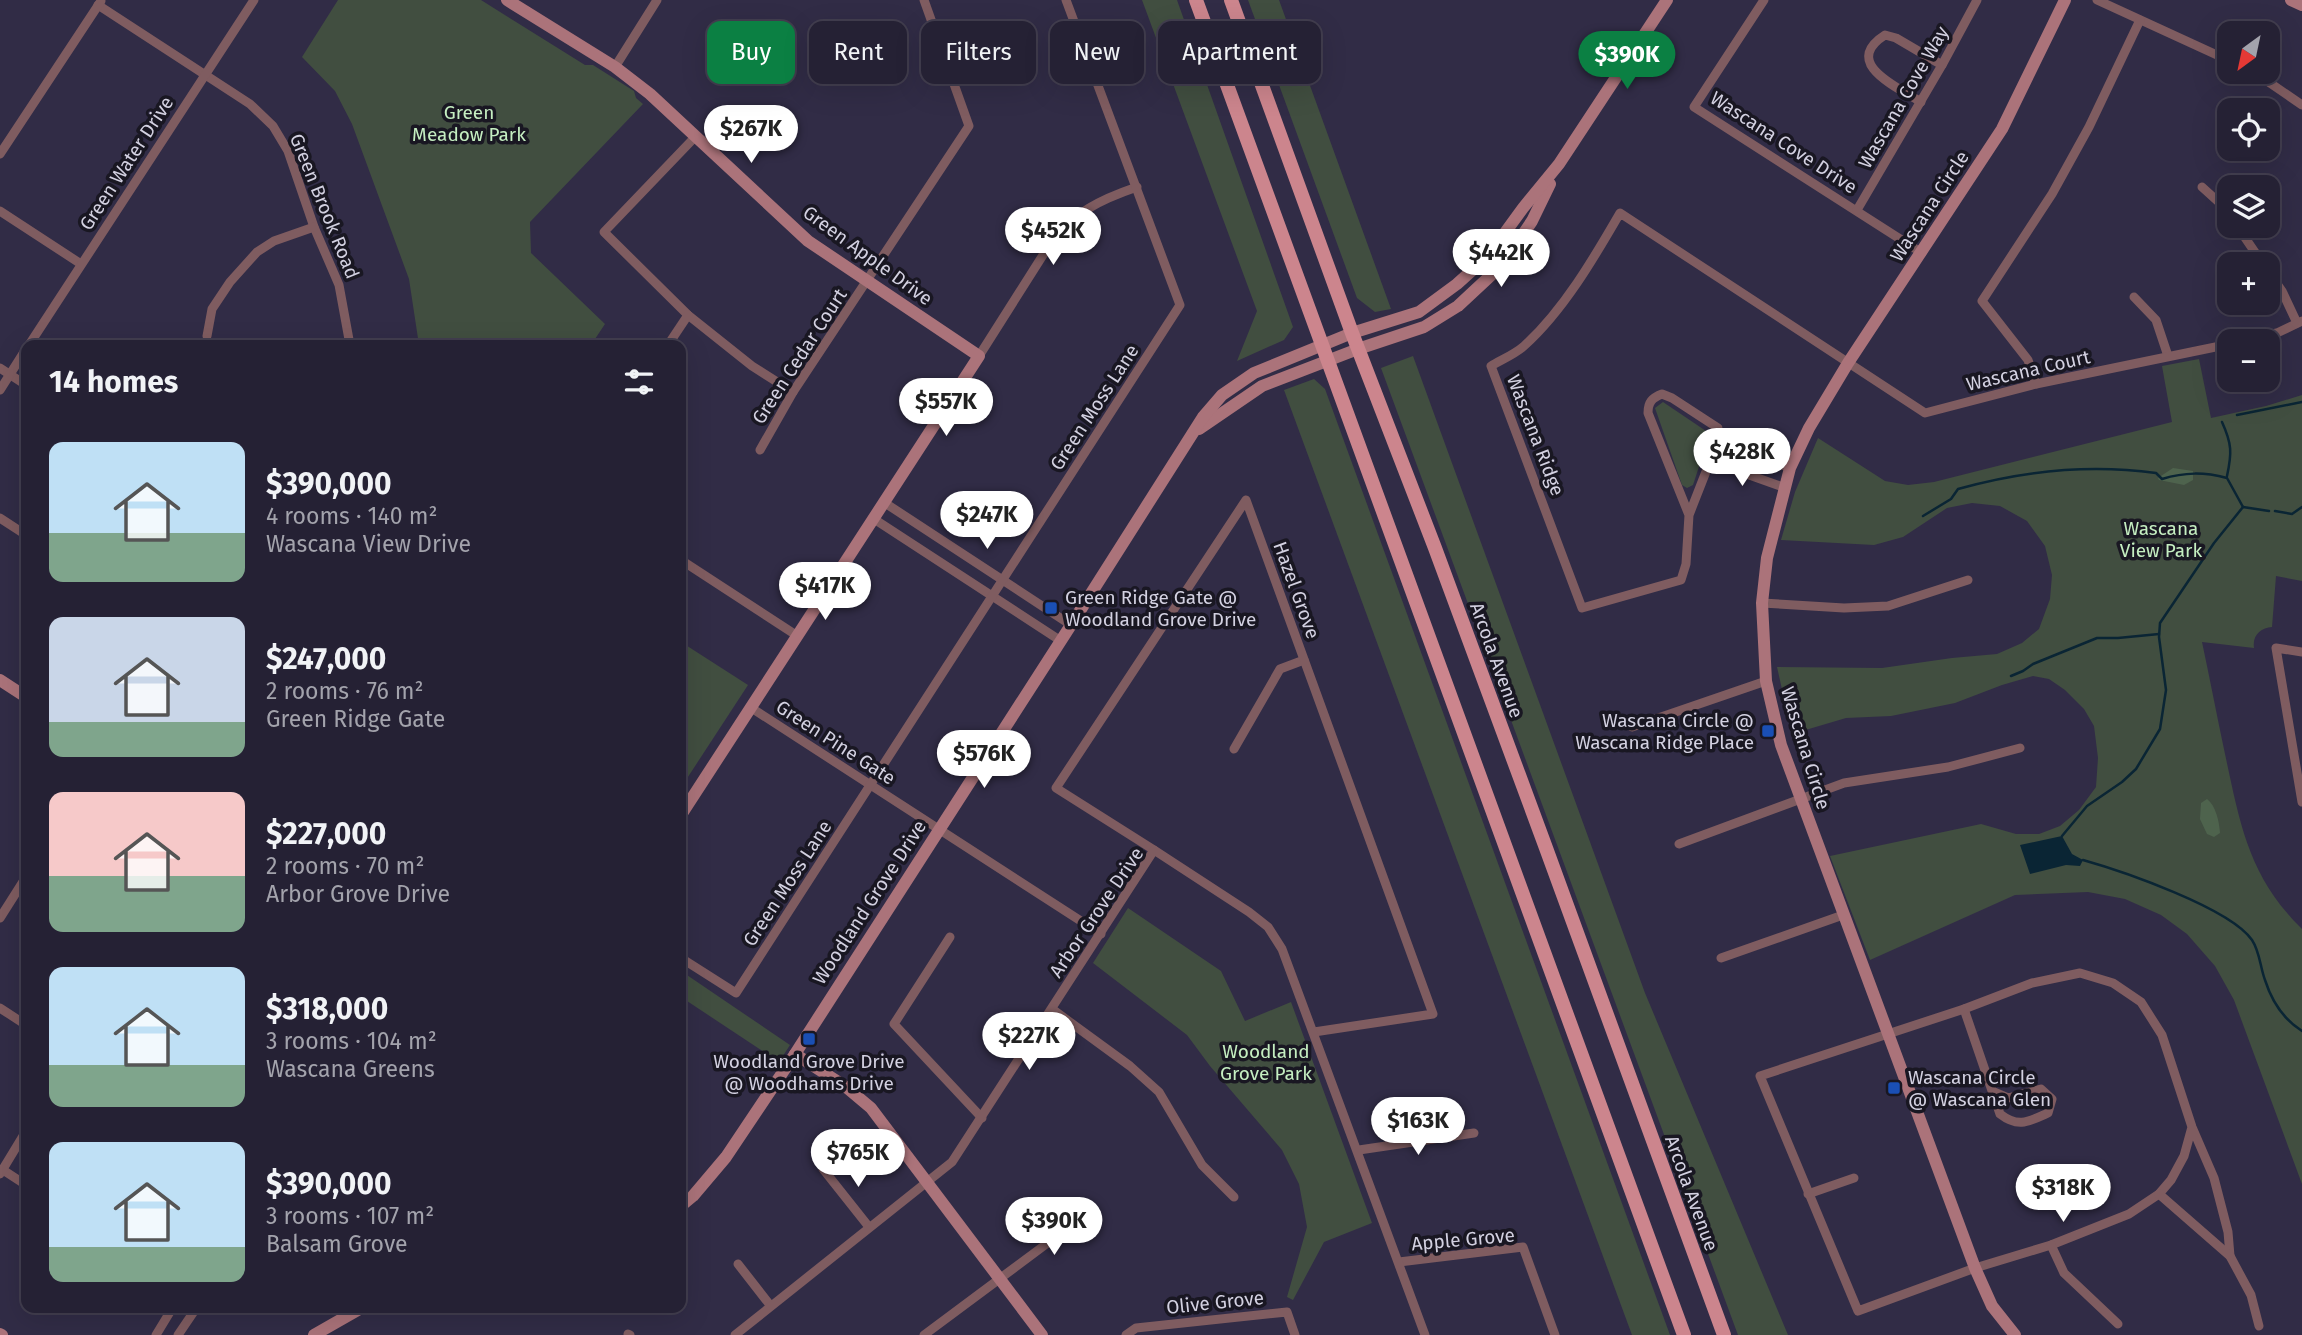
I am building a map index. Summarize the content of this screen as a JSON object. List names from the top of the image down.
{
  "streets": {
    "main road": ["Arcola Avenue"],
    "street": [
      "Wascana Cove Way",
      "Wascana Cove Drive",
      "Green Water Drive",
      "Green Brook Road",
      "Wascana Circle",
      "Green Apple Drive",
      "Green Cedar Court",
      "Wascana Court",
      "Green Moss Lane",
      "Wascana Ridge",
      "Hazel Grove",
      "Green Pine Gate",
      "Woodland Grove Drive",
      "Arbor Grove Drive",
      "Apple Grove",
      "Olive Grove"
    ]
  },
  "crossings": [
    ["Wascana Cove Way", "Wascana Cove Drive"],
    ["Wascana Cove Drive", "Wascana Circle"],
    ["Green Water Drive", "Green Brook Road"],
    ["Wascana Circle", "Wascana Court"],
    ["Wascana Circle", "Wascana Ridge"],
    ["Green Apple Drive", "Green Cedar Court"],
    ["Wascana Court", "Wascana Ridge"],
    ["Green Moss Lane", "Green Pine Gate"],
    ["Hazel Grove", "Arbor Grove Drive"],
    ["Arcola Avenue", "Woodland Grove Drive"],
    ["Green Pine Gate", "Woodland Grove Drive"],
    ["Green Pine Gate", "Arbor Grove Drive"],
    ["Arbor Grove Drive", "Apple Grove"]
  ],
  "parks": ["Green Meadow Park", "Wascana View Park", "Woodland Grove Park"],
  "places": {
    "transit": [
      "Green Ridge Gate @ Woodland Grove Drive",
      "Wascana Circle @ Wascana Ridge Place",
      "Woodland Grove Drive @ Woodhams Drive",
      "Wascana Circle @ Wascana Glen"
    ]
  },
  "north": "bottom left",
  "page": {
    "map_buttons": ["+", "−"],
    "chip": [
      "Buy",
      "Rent",
      "Filters",
      "New",
      "Apartment"
    ],
    "price": [
      "$390K",
      "$267K",
      "$452K",
      "$442K",
      "$557K",
      "$428K",
      "$247K",
      "$417K",
      "$576K",
      "$227K",
      "$163K",
      "$765K",
      "$318K",
      "$390K"
    ],
    "heading": "14 homes",
    "list": [
      {
        "name": "$390,000",
        "note": "4 rooms · 140 m² · Wascana View Drive"
      },
      {
        "name": "$247,000",
        "note": "2 rooms · 76 m² · Green Ridge Gate"
      },
      {
        "name": "$227,000",
        "note": "2 rooms · 70 m² · Arbor Grove Drive"
      },
      {
        "name": "$318,000",
        "note": "3 rooms · 104 m² · Wascana Greens"
      },
      {
        "name": "$390,000",
        "note": "3 rooms · 107 m² · Balsam Grove"
      }
    ]
  }
}
